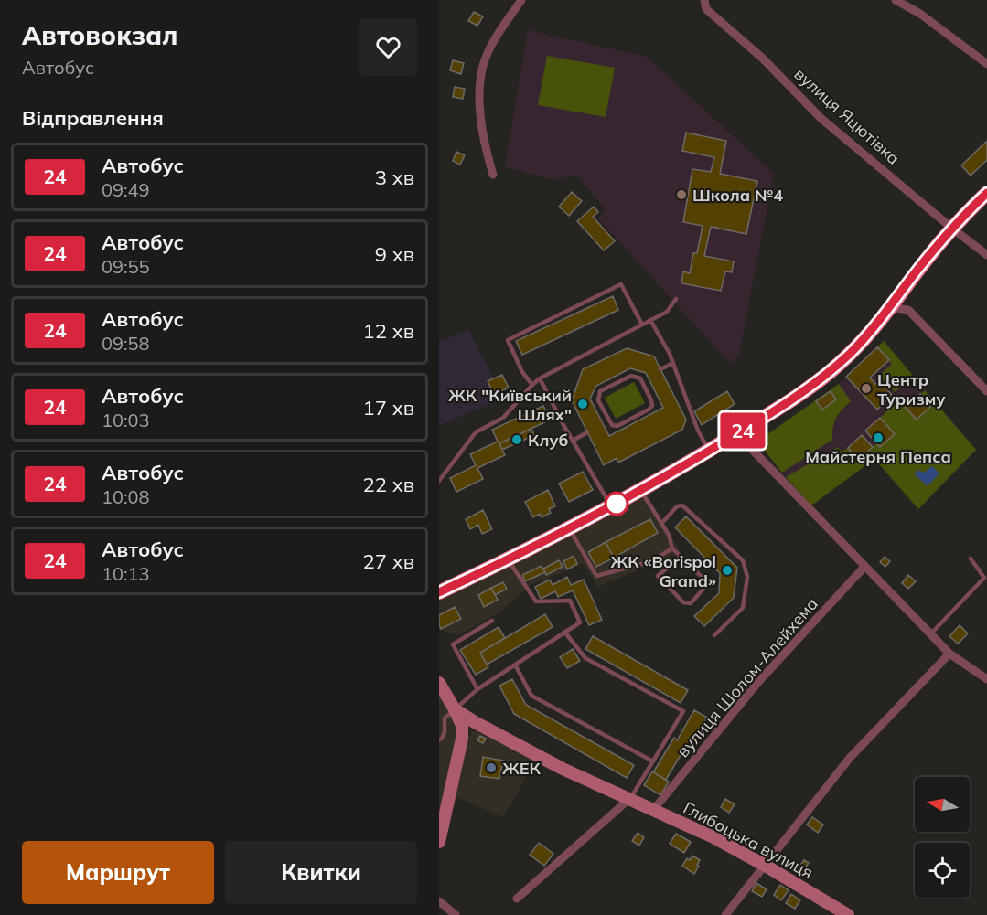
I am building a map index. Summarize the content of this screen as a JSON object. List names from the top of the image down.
{
  "streets": {
    "street": ["вулиця Яцютівка", "вулиця Шолом-Алейхема", "Глибоцька вулиця"]
  },
  "crossings": [
    ["вулиця Шолом-Алейхема", "Глибоцька вулиця"]
  ],
  "places": [
    "Школа №4",
    "Центр Туризму",
    "ЖК \"Київський Шлях\"",
    "Майстерня Пепса",
    "Клуб",
    "ЖК «Borispol Grand»",
    "ЖЕК"
  ],
  "lines": ["bus line 24"],
  "north": "left",
  "page": {
    "heading": [
      ["Автовокзал", "Автобус"],
      "Відправлення"
    ],
    "on_map": "24",
    "list": [
      {
        "mark": "24",
        "name": "Автобус",
        "note": "09:49",
        "value": "3 хв"
      },
      {
        "mark": "24",
        "name": "Автобус",
        "note": "09:55",
        "value": "9 хв"
      },
      {
        "mark": "24",
        "name": "Автобус",
        "note": "09:58",
        "value": "12 хв"
      },
      {
        "mark": "24",
        "name": "Автобус",
        "note": "10:03",
        "value": "17 хв"
      },
      {
        "mark": "24",
        "name": "Автобус",
        "note": "10:08",
        "value": "22 хв"
      },
      {
        "mark": "24",
        "name": "Автобус",
        "note": "10:13",
        "value": "27 хв"
      }
    ],
    "buttons": ["Маршрут", "Квитки"]
  }
}
